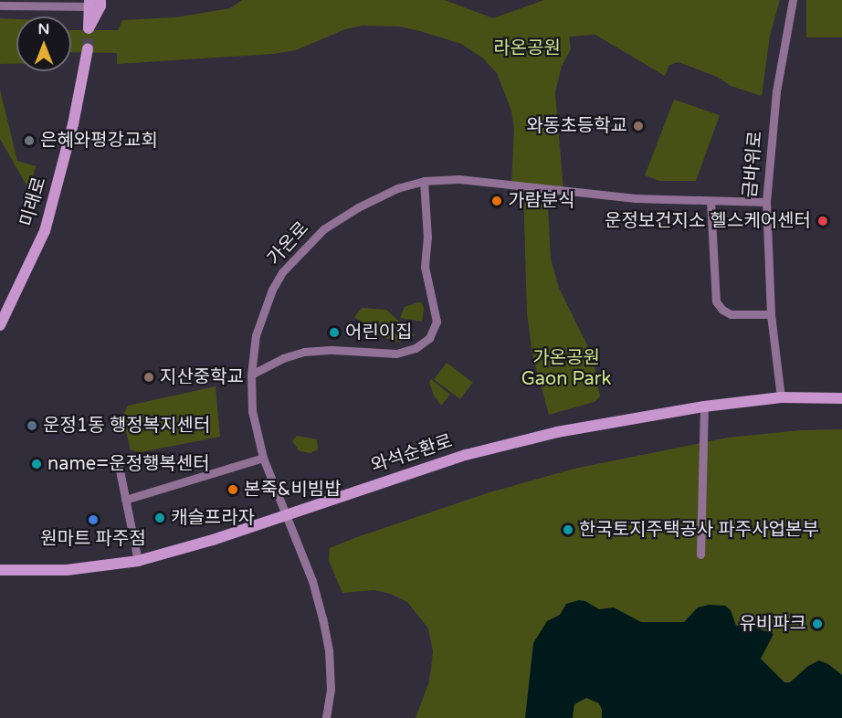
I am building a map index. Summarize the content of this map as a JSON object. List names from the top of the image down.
{
  "streets": {
    "street": [
      "금바위로",
      "미래로",
      "가온로",
      "와석순환로"
    ]
  },
  "crossings": [
    ["금바위로", "가온로"],
    ["금바위로", "와석순환로"],
    ["가온로", "와석순환로"]
  ],
  "parks": ["라온공원", "가온공원 Gaon Park"],
  "places": [
    "와동초등학교",
    "은혜와평강교회",
    "가람분식",
    "운정보건지소 헬스케어센터",
    "어린이집",
    "지산중학교",
    "운정1동 행정복지센터",
    "name=운정행복센터",
    "본죽&비빔밥",
    "캐슬프라자",
    "원마트 파주점",
    "한국토지주택공사 파주사업본부",
    "유비파크"
  ],
  "north": "top"
}
